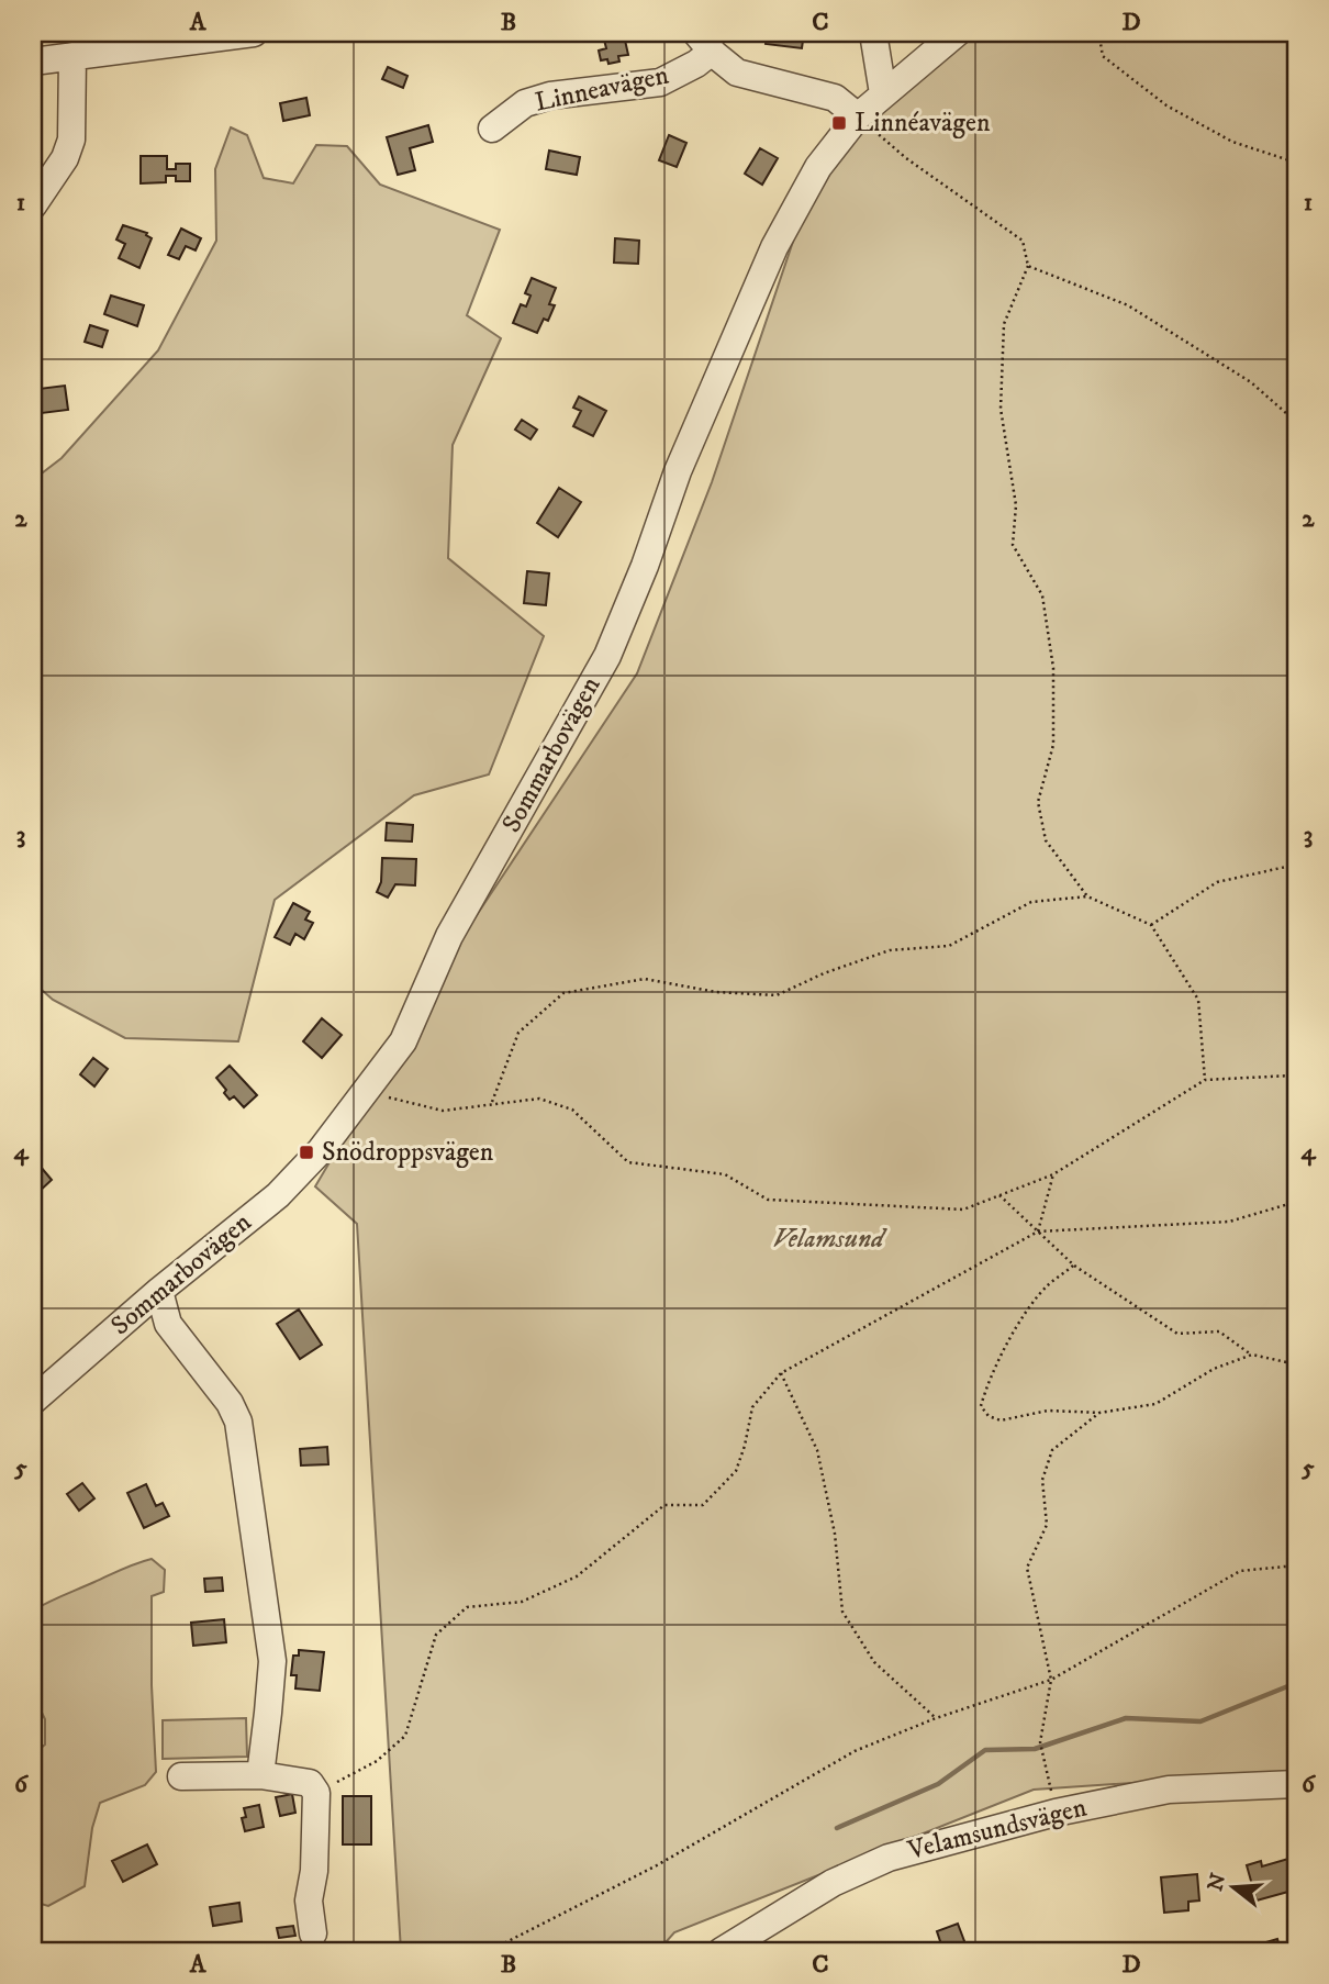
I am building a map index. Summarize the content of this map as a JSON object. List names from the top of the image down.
{
  "streets": {
    "street": ["Linneavägen", "Sommarbovägen", "Velamsundsvägen"]
  },
  "crossings": [
    ["Linneavägen", "Sommarbovägen"]
  ],
  "parks": ["Velamsund"],
  "places": {
    "transit": ["Linnéavägen", "Snödroppsvägen"]
  },
  "north": "left",
  "grid": {
    "columns": [
      "A",
      "B",
      "C",
      "D"
    ],
    "rows": [
      "1",
      "2",
      "3",
      "4",
      "5",
      "6"
    ]
  }
}
